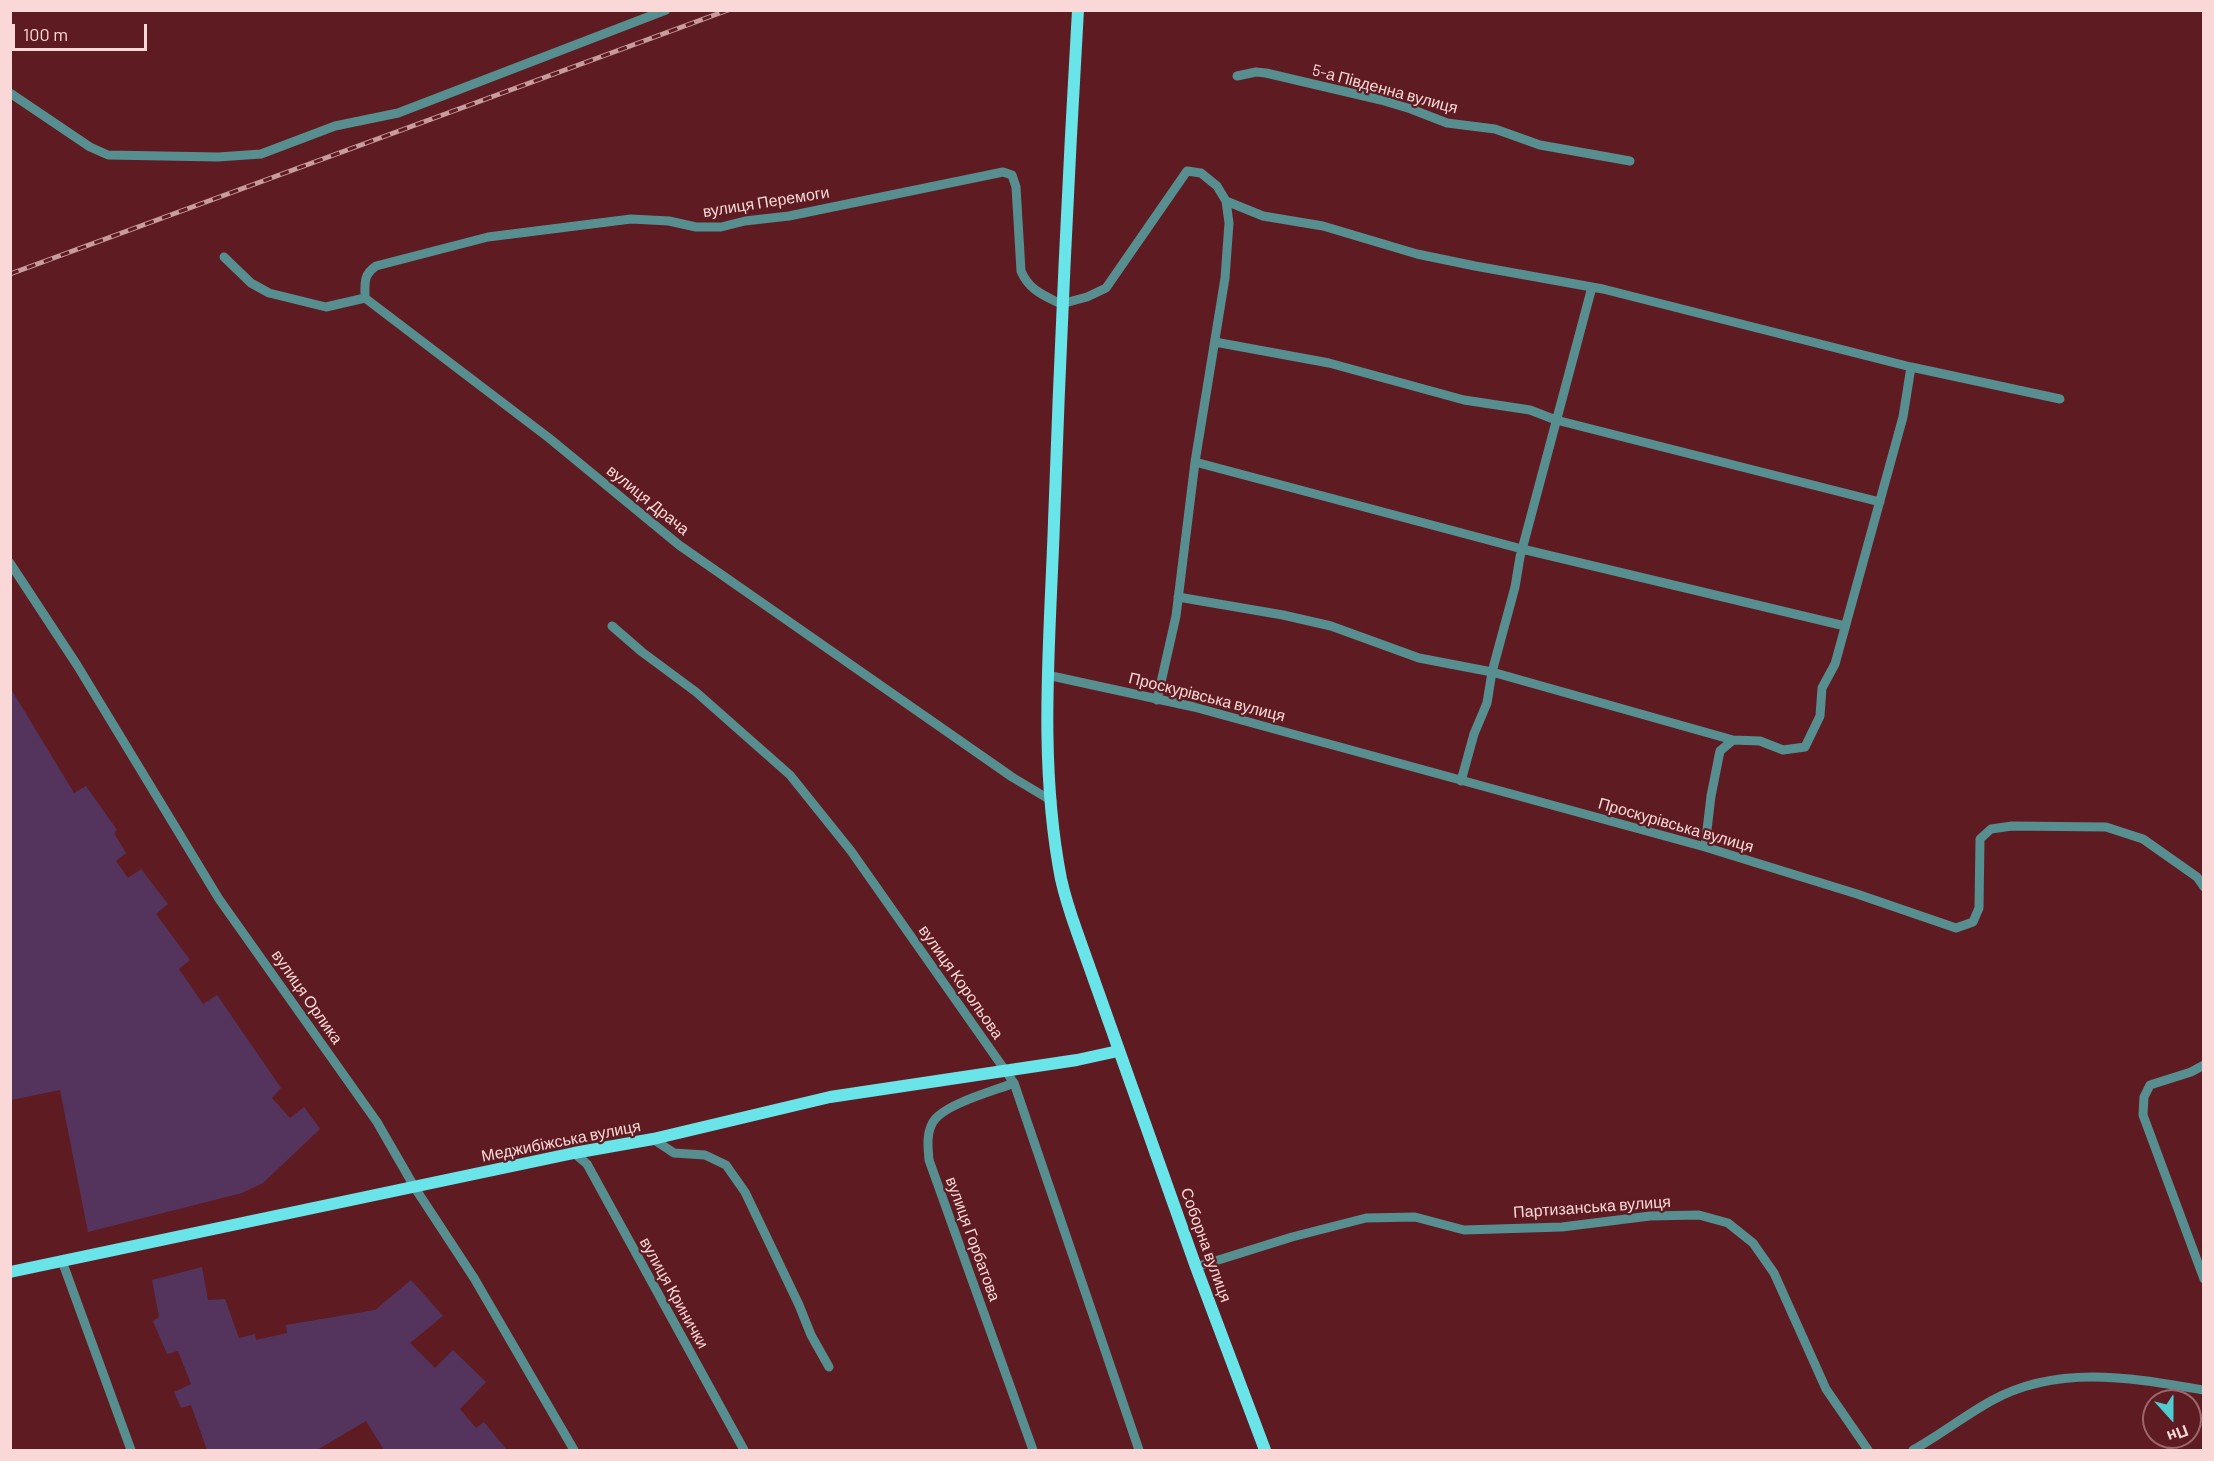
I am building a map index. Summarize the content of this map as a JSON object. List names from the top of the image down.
{
  "streets": {
    "main road": ["Меджибіжська вулиця", "Соборна вулиця"],
    "street": [
      "5-а Південна вулиця",
      "вулиця Перемоги",
      "вулиця Драча",
      "Проскурівська вулиця",
      "вулиця Корольова",
      "вулиця Орлика",
      "Партизанська вулиця",
      "вулиця Горбатова",
      "вулиця Кринички"
    ]
  },
  "crossings": [
    ["вулиця Перемоги", "вулиця Драча"],
    ["вулиця Перемоги", "Соборна вулиця"],
    ["вулиця Драча", "Соборна вулиця"],
    ["Проскурівська вулиця", "Соборна вулиця"],
    ["вулиця Корольова", "Меджибіжська вулиця"],
    ["вулиця Корольова", "вулиця Горбатова"],
    ["вулиця Орлика", "Меджибіжська вулиця"],
    ["Меджибіжська вулиця", "Соборна вулиця"],
    ["Меджибіжська вулиця", "вулиця Кринички"],
    ["Партизанська вулиця", "Соборна вулиця"]
  ],
  "scale_bar": "100 m",
  "north": "bottom"
}
